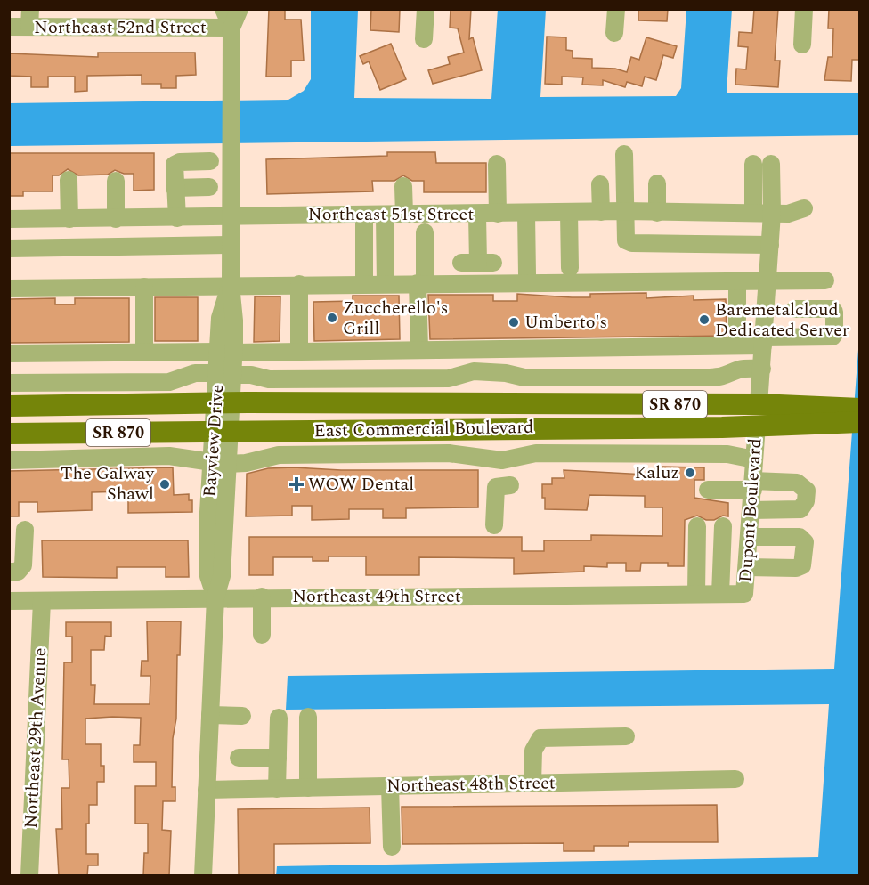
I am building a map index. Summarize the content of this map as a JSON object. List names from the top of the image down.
{
  "streets": {
    "main road": ["SR 870", "East Commercial Boulevard"],
    "street": [
      "Northeast 52nd Street",
      "Northeast 51st Street",
      "Bayview Drive",
      "Dupont Boulevard",
      "Northeast 49th Street",
      "Northeast 29th Avenue",
      "Northeast 48th Street"
    ]
  },
  "crossings": [
    ["Northeast 52nd Street", "Bayview Drive"],
    ["Northeast 51st Street", "Bayview Drive"],
    ["Northeast 51st Street", "Dupont Boulevard"],
    ["SR 870", "East Commercial Boulevard"],
    ["East Commercial Boulevard", "Bayview Drive"],
    ["East Commercial Boulevard", "Dupont Boulevard"],
    ["Bayview Drive", "Northeast 49th Street"],
    ["Bayview Drive", "Northeast 48th Street"],
    ["Dupont Boulevard", "Northeast 49th Street"],
    ["Northeast 49th Street", "Northeast 29th Avenue"]
  ],
  "places": {
    "other": [
      "Zuccherello's Grill",
      "Baremetalcloud Dedicated Server",
      "Umberto's",
      "Kaluz",
      "The Galway Shawl"
    ],
    "health": ["WOW Dental"]
  }
}
